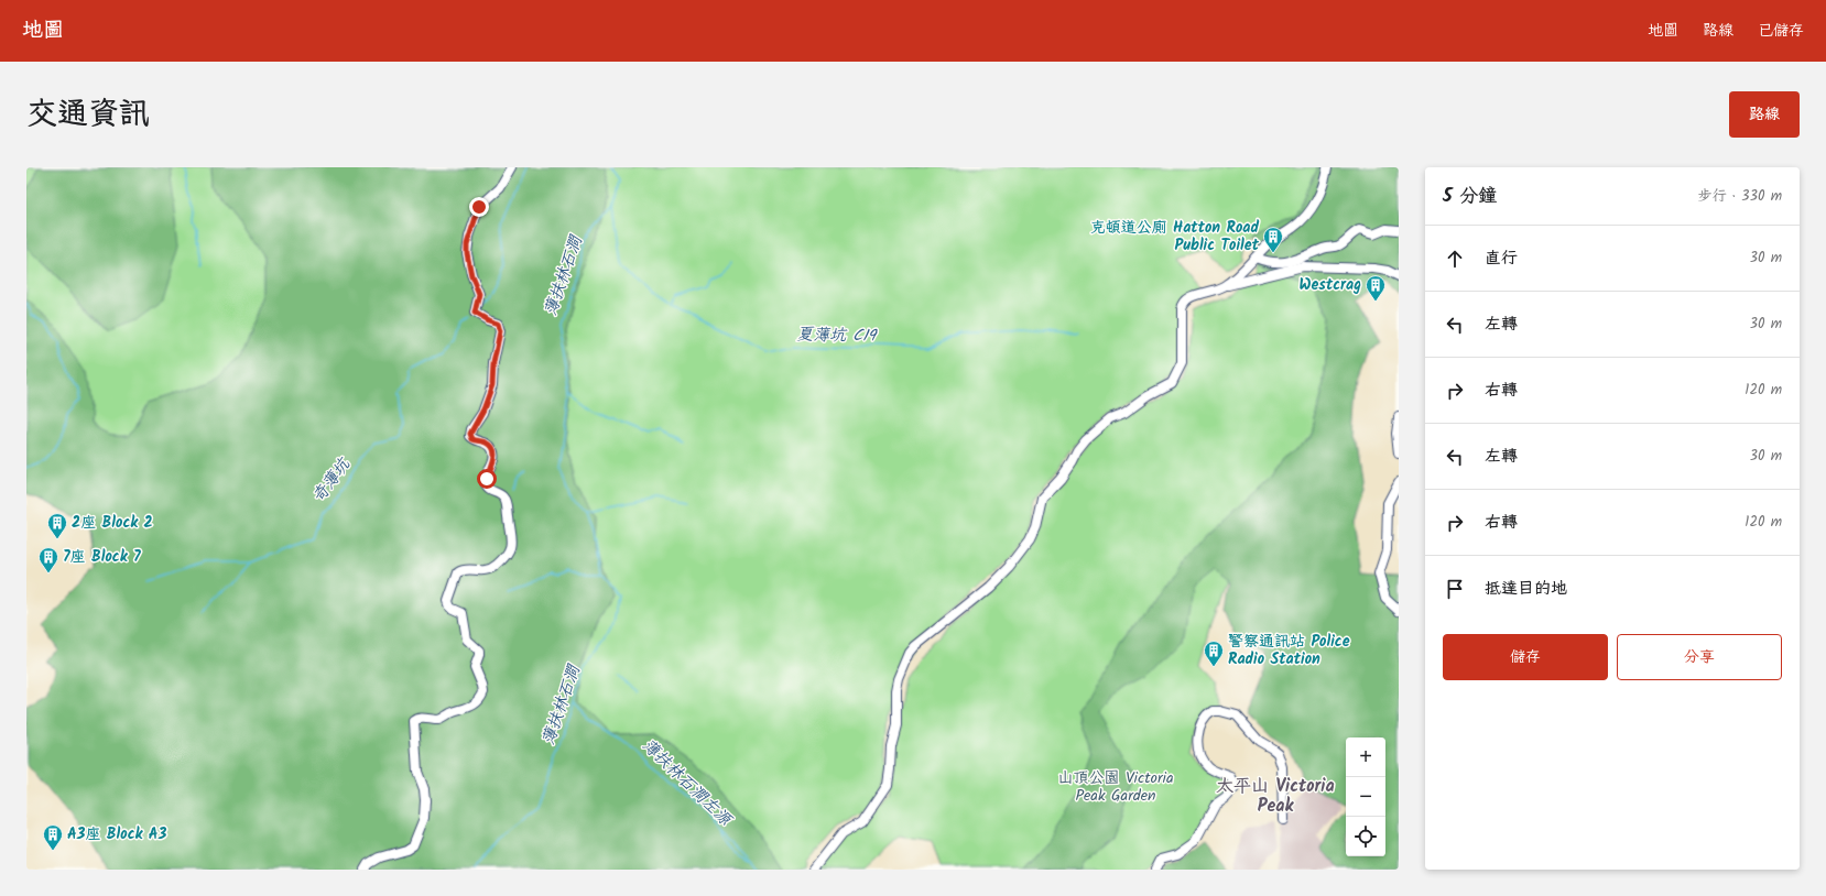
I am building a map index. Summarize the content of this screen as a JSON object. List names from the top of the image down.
{
  "districts": ["太平山 Victoria Peak"],
  "water": [
    "薄扶林石澗",
    "夏薄坑 C19",
    "奇薄坑",
    "薄扶林石澗左源"
  ],
  "parks": ["山頂公園 Victoria Peak Garden"],
  "places": {
    "building": [
      "克頓道公廁 Hatton Road Public Toilet",
      "Westcrag",
      "2座 Block 2",
      "7座 Block 7",
      "警察通訊站 Police Radio Station",
      "A3座 Block A3"
    ]
  },
  "page": {
    "header": "地圖",
    "nav": ["地圖", "路線", "已儲存"],
    "title": "交通資訊",
    "buttons": [
      "路線",
      ["儲存", "分享"]
    ],
    "heading": ["5 分鐘", "步行 · 330 m"],
    "list": [
      ["直行", "30 m"],
      ["左轉", "30 m"],
      ["右轉", "120 m"],
      ["左轉", "30 m"],
      ["右轉", "120 m"],
      "抵達目的地"
    ],
    "map_buttons": ["+", "−"]
  }
}
